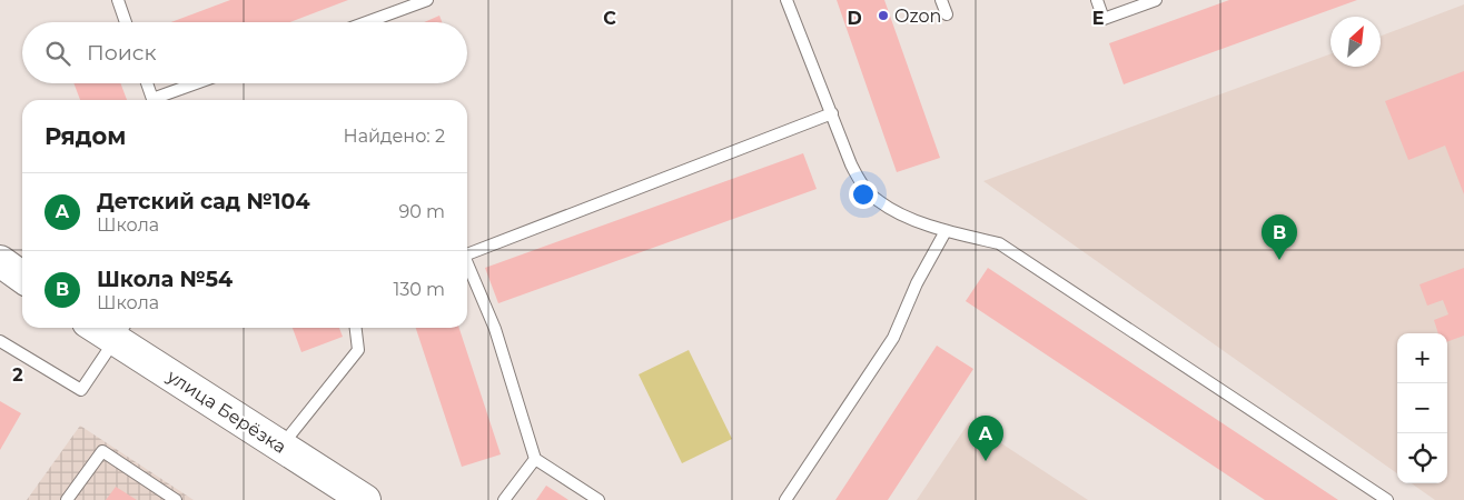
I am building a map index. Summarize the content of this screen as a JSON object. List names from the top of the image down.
{
  "streets": {
    "main road": ["улица Берёзка"]
  },
  "places": ["Ozon"],
  "north": "top right",
  "page": {
    "search": "Поиск",
    "heading": ["Рядом", "Найдено: 2"],
    "list": [
      {
        "mark": "A",
        "name": "Детский сад №104",
        "note": "Школа",
        "value": "90 m"
      },
      {
        "mark": "B",
        "name": "Школа №54",
        "note": "Школа",
        "value": "130 m"
      }
    ],
    "pins": ["B", "A"],
    "map_buttons": ["+", "−"]
  },
  "grid": {
    "columns": ["C", "D", "E"],
    "rows": ["2"]
  }
}
